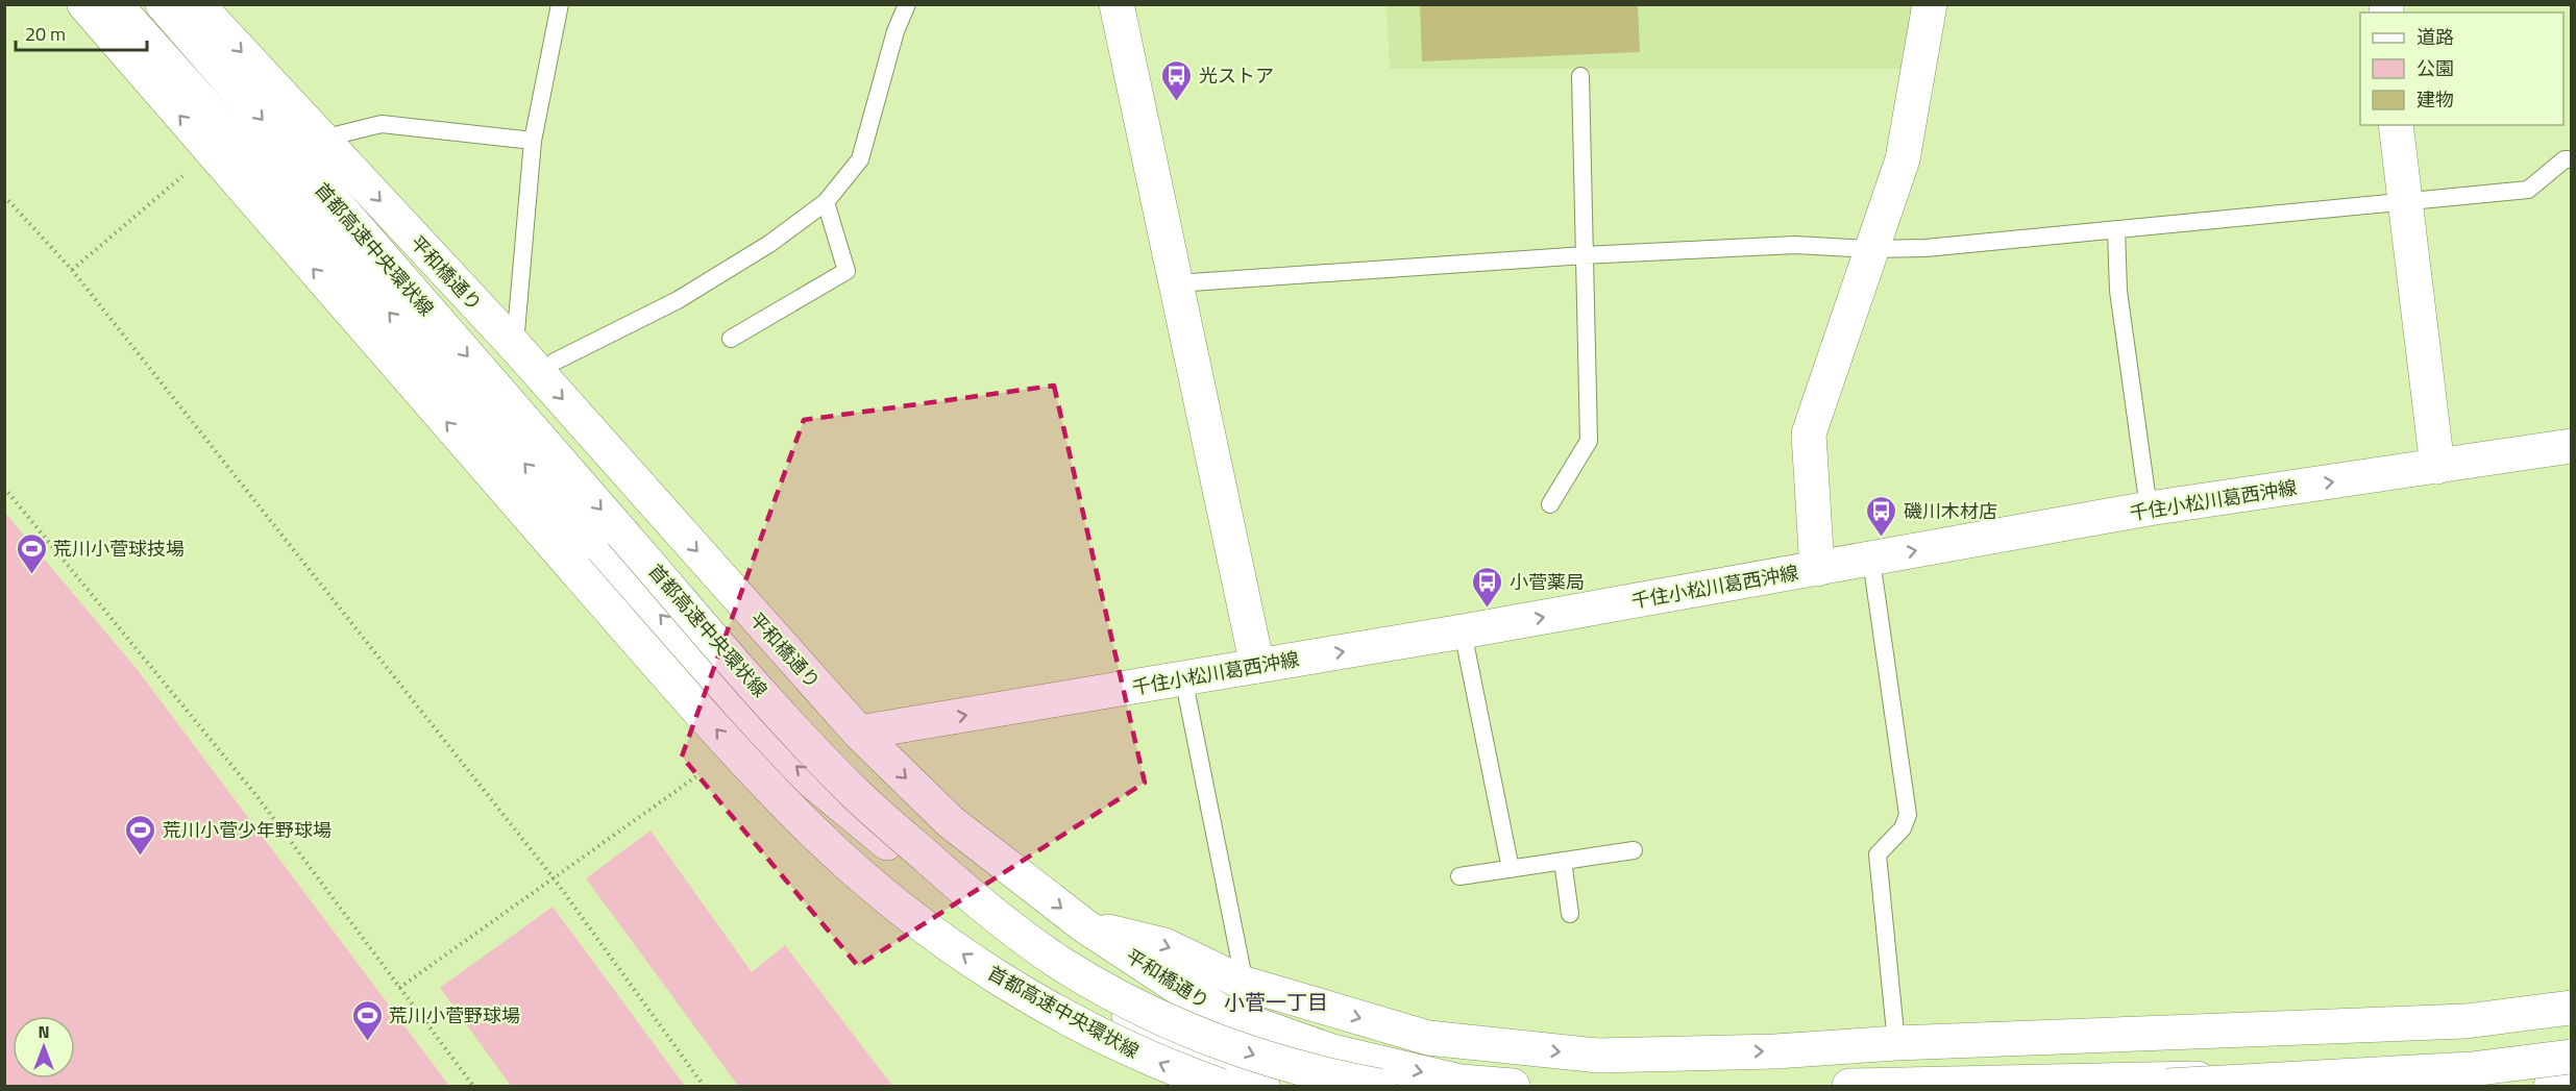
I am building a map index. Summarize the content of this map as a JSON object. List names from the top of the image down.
{
  "streets": {
    "main road": ["首都高速中央環状線", "平和橋通り", "千住小松川葛西沖線"]
  },
  "crossings": [
    ["平和橋通り", "千住小松川葛西沖線"]
  ],
  "one_way": ["千住小松川葛西沖線"],
  "districts": ["小菅一丁目"],
  "places": {
    "bus stop": ["光ストア", "磯川木材店", "小菅薬局"],
    "sports": ["荒川小菅球技場", "荒川小菅少年野球場", "荒川小菅野球場"]
  },
  "legend": ["道路", "公園", "建物"],
  "scale_bar": "20 m",
  "north": "top"
}
